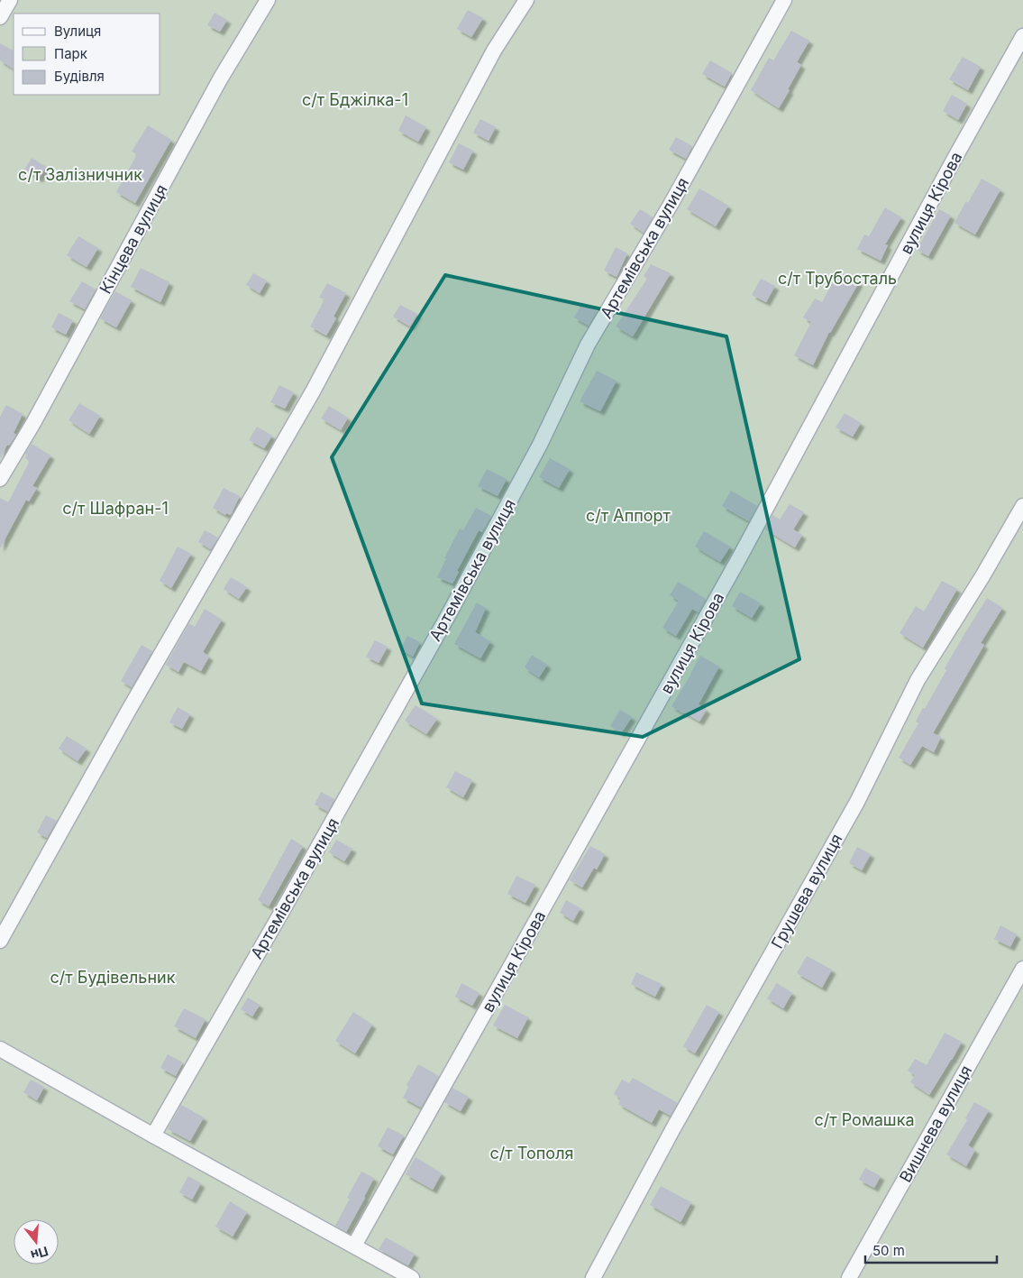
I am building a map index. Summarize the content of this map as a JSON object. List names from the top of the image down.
{
  "streets": {
    "street": [
      "вулиця Кірова",
      "Кінцева вулиця",
      "Артемівська вулиця",
      "Грушева вулиця",
      "Вишнева вулиця"
    ]
  },
  "parks": [
    "с/т Бджілка-1",
    "с/т Залізничник",
    "с/т Трубосталь",
    "с/т Шафран-1",
    "с/т Аппорт",
    "с/т Будівельник",
    "с/т Ромашка",
    "с/т Тополя"
  ],
  "legend": ["Вулиця", "Парк", "Будівля"],
  "scale_bar": "50 m",
  "north": "bottom"
}
